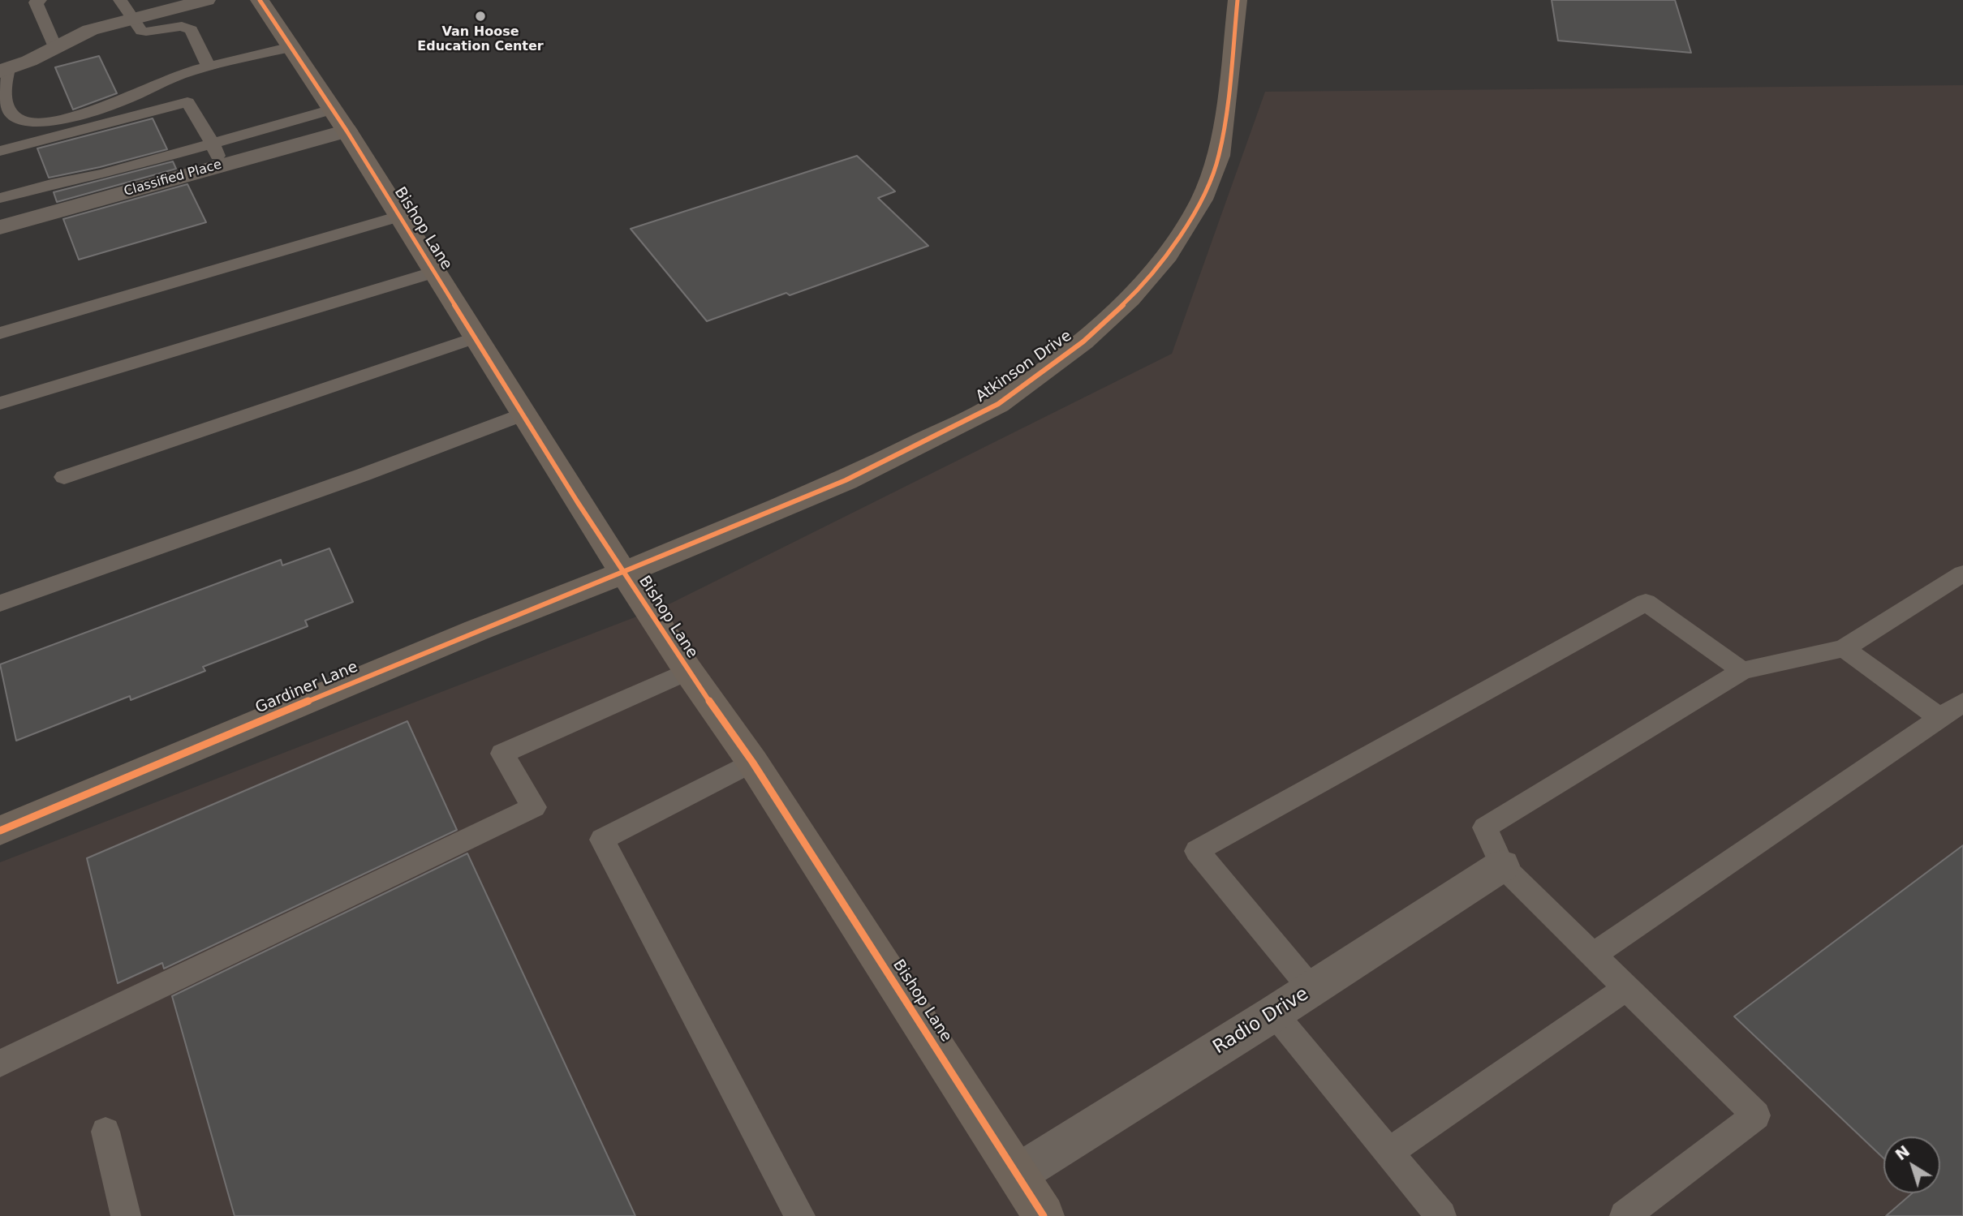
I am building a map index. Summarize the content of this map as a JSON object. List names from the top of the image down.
{
  "streets": {
    "street": [
      "Classified Place",
      "Bishop Lane",
      "Atkinson Drive",
      "Gardiner Lane",
      "Radio Drive"
    ]
  },
  "crossings": [
    ["Classified Place", "Bishop Lane"],
    ["Bishop Lane", "Atkinson Drive"],
    ["Bishop Lane", "Gardiner Lane"],
    ["Bishop Lane", "Radio Drive"],
    ["Atkinson Drive", "Gardiner Lane"]
  ],
  "places": ["Van Hoose Education Center"],
  "north": "top left"
}
